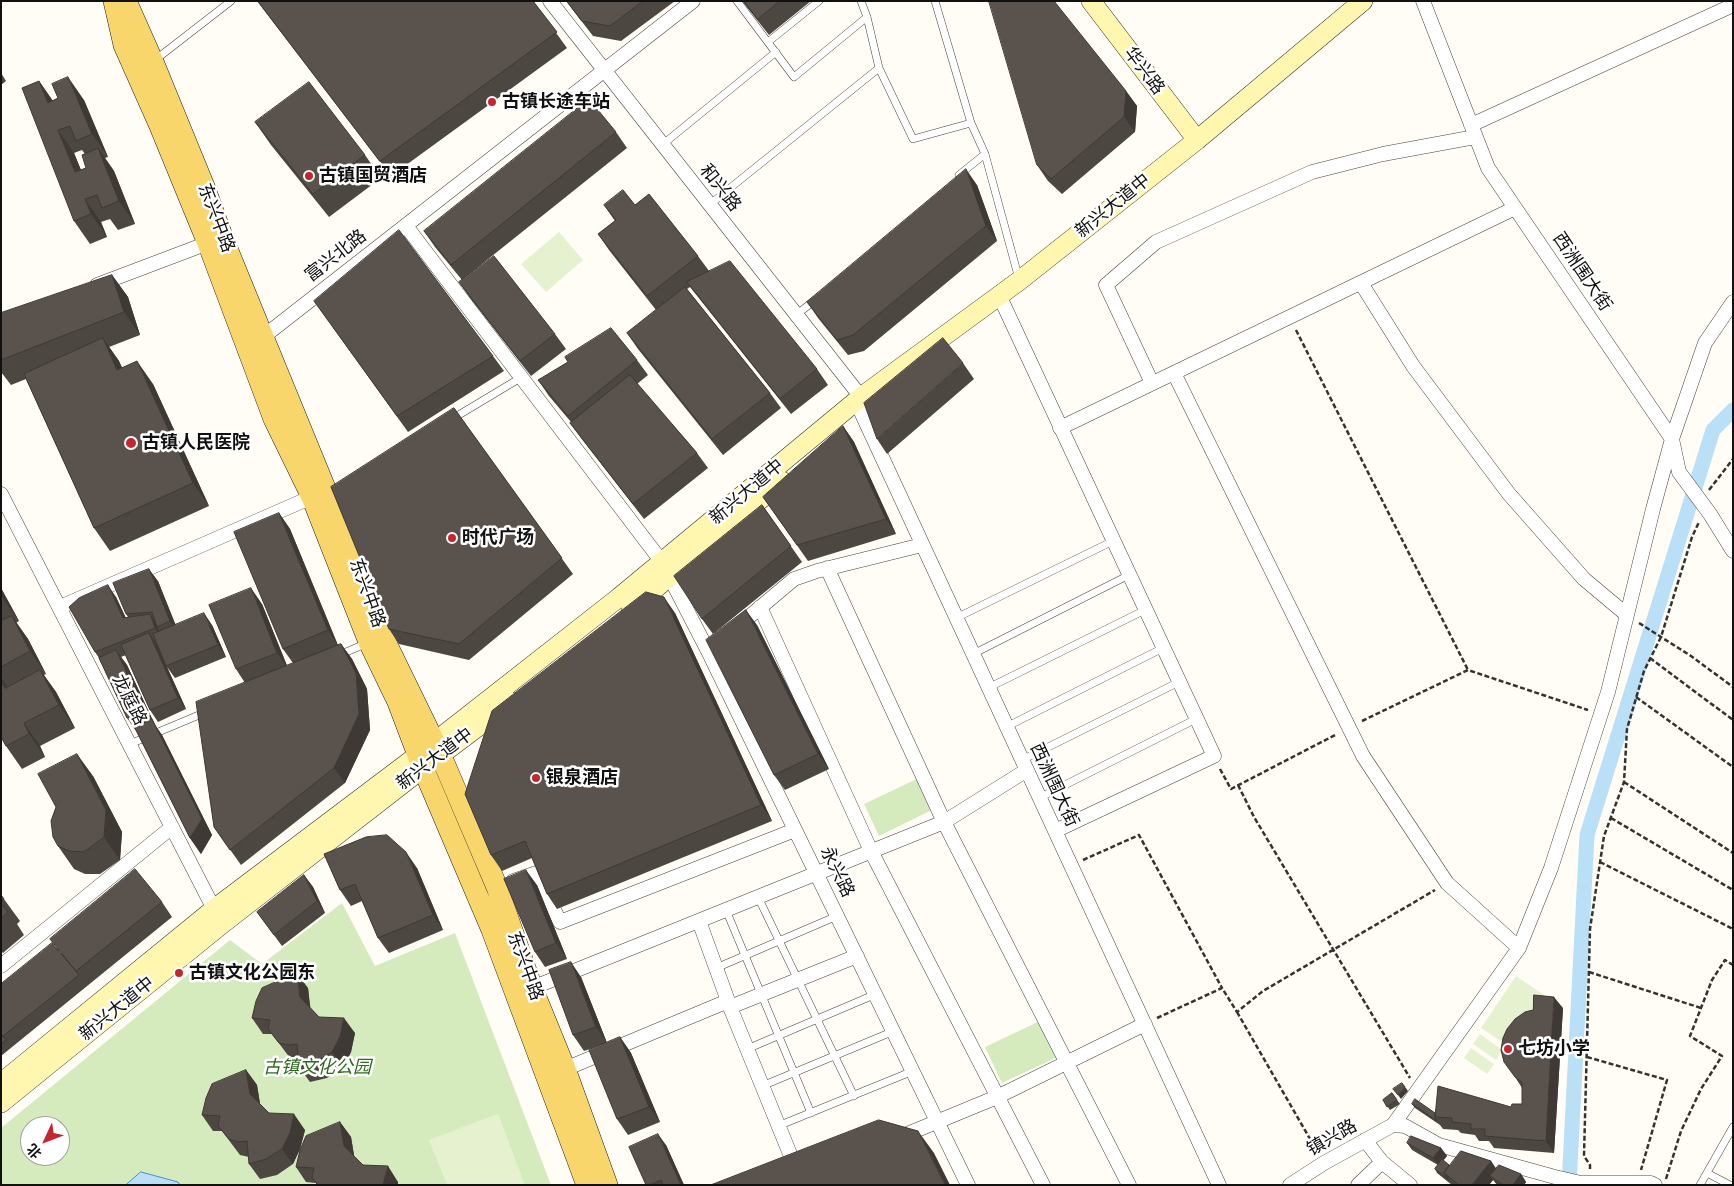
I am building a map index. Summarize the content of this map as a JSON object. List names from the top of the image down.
{
  "streets": {
    "main road": ["华兴路", "新兴大道中", "东兴中路"],
    "street": [
      "和兴路",
      "富兴北路",
      "西洲围大街",
      "龙庭路",
      "永兴路",
      "镇兴路"
    ]
  },
  "crossings": [
    ["华兴路", "新兴大道中"],
    ["和兴路", "新兴大道中"],
    ["和兴路", "富兴北路"],
    ["和兴路", "西洲围大街"],
    ["新兴大道中", "东兴中路"],
    ["新兴大道中", "西洲围大街"],
    ["新兴大道中", "龙庭路"],
    ["新兴大道中", "永兴路"],
    ["东兴中路", "富兴北路"],
    ["富兴北路", "永兴路"]
  ],
  "parks": ["古镇文化公园"],
  "places": [
    "古镇长途车站",
    "古镇国贸酒店",
    "古镇人民医院",
    "时代广场",
    "银泉酒店",
    "古镇文化公园东",
    "七坊小学"
  ],
  "north": "bottom left"
}
